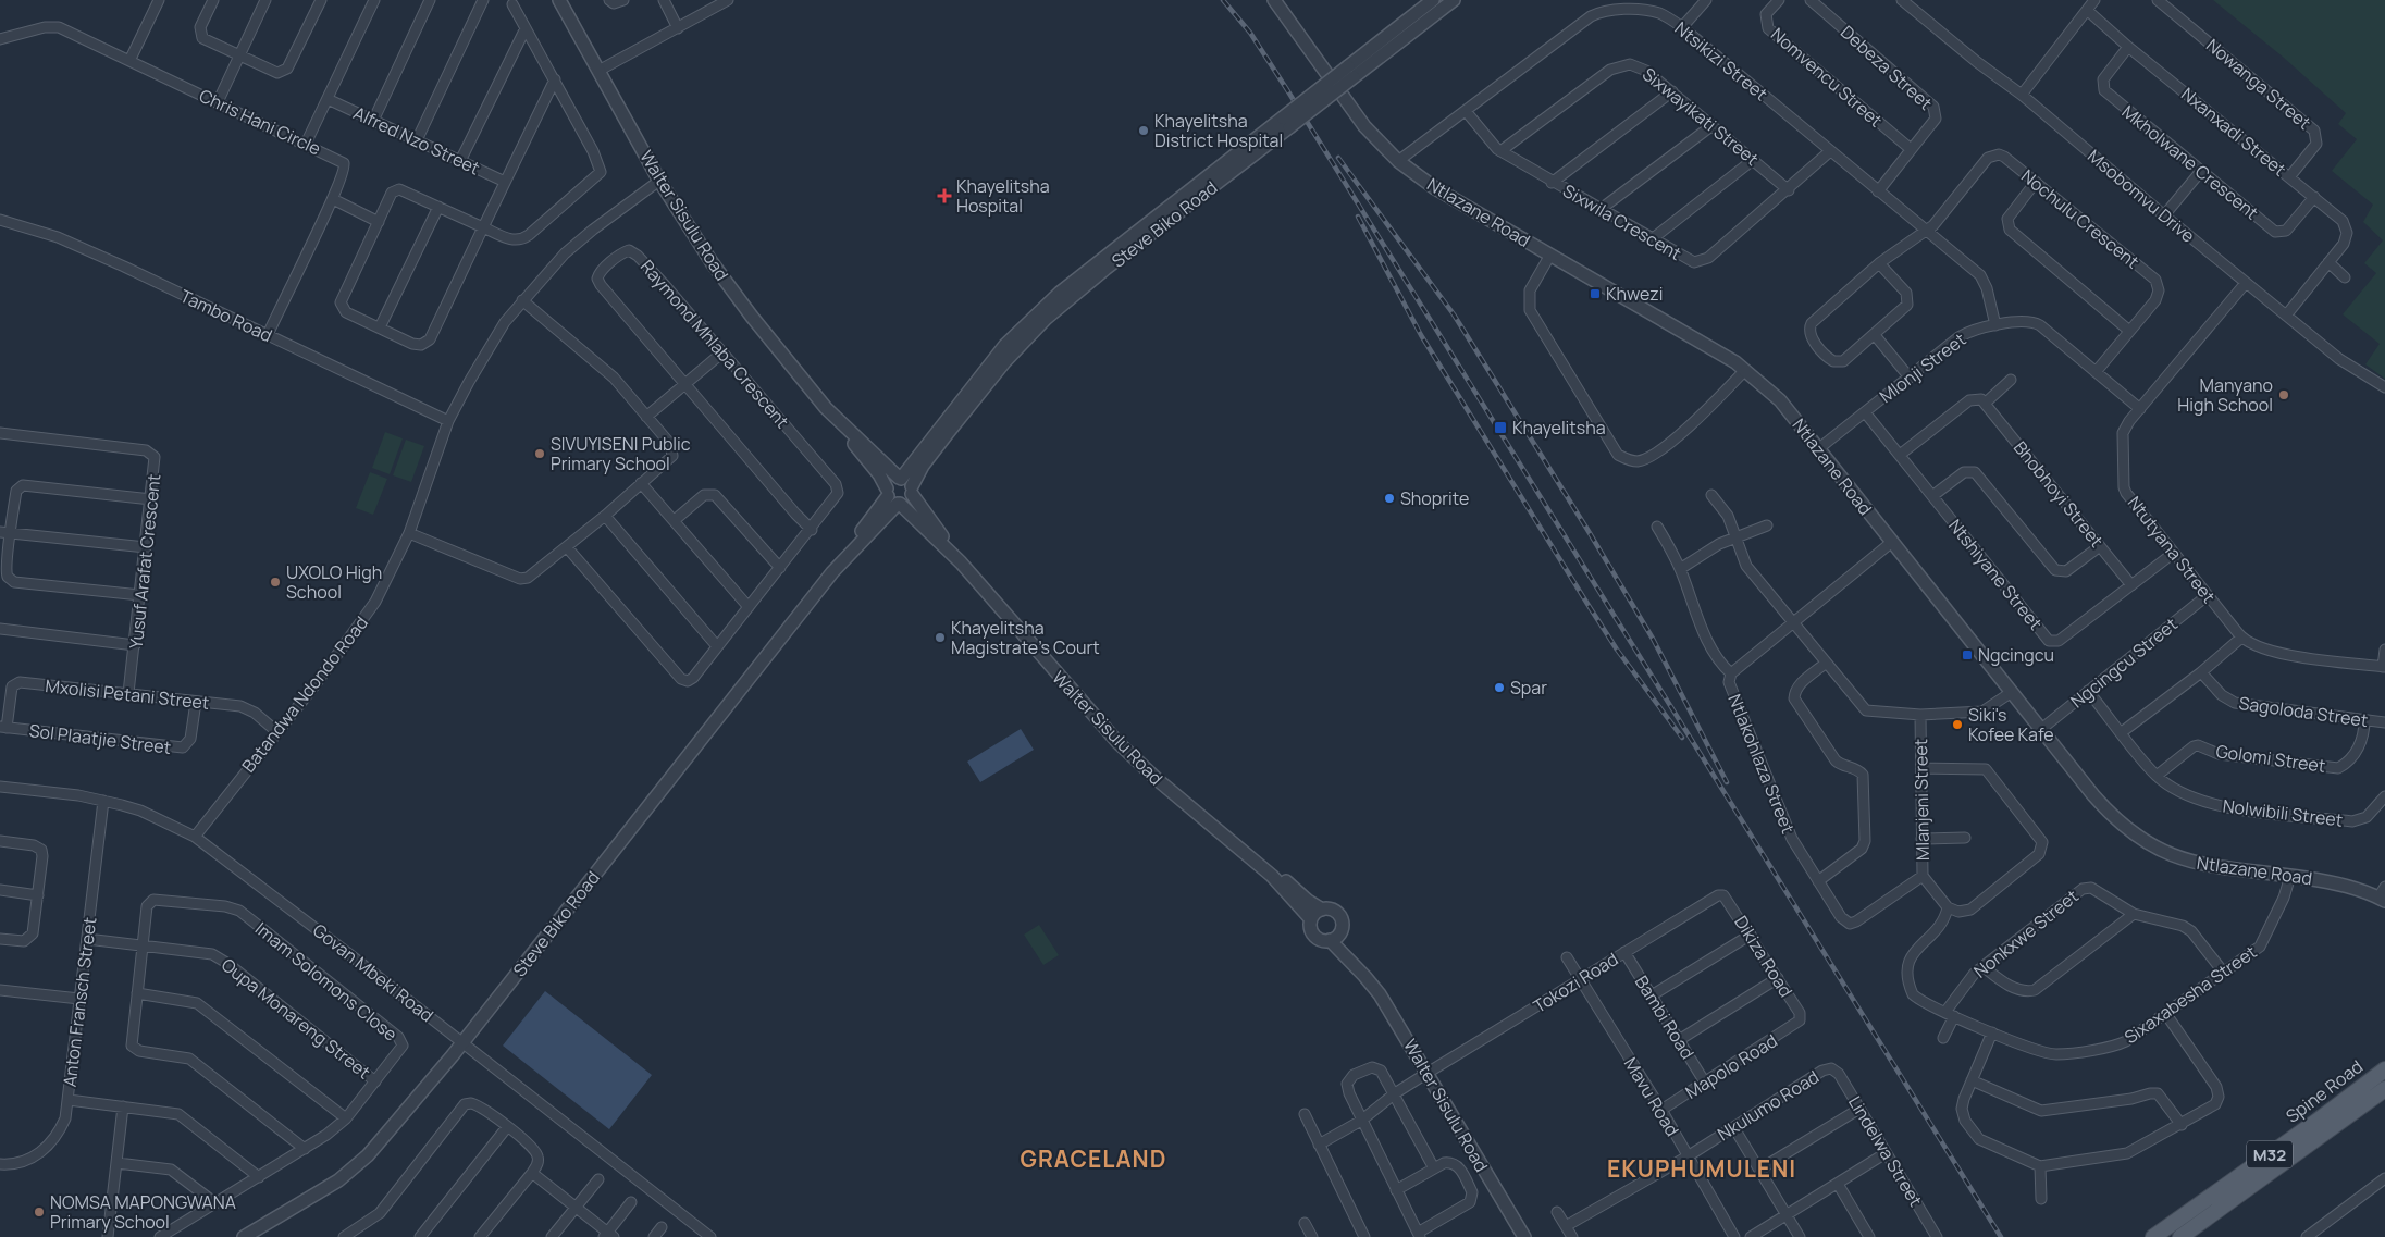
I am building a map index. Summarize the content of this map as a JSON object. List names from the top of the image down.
{
  "streets": {
    "main road": ["Spine Road", "M32"],
    "street": [
      "Ntsikizi Street",
      "Debeza Street",
      "Nomvencu Street",
      "Nowanga Street",
      "Sixwayikati Street",
      "Chris Hani Circle",
      "Nxanxadi Street",
      "Alfred Nzo Street",
      "Mkholwane Crescent",
      "Msobomvu Drive",
      "Ntlazane Road",
      "Walter Sisulu Road",
      "Nochulu Crescent",
      "Sixwila Crescent",
      "Steve Biko Road",
      "Tambo Road",
      "Raymond Mhlaba Crescent",
      "Mlonji Street",
      "Bhobhoyi Street",
      "Ntutyana Street",
      "Yusuf Arafat Crescent",
      "Ntshiyane Street",
      "Ngcingcu Street",
      "Mxolisi Petani Street",
      "Batandwa Ndondo Road",
      "Sagoloda Street",
      "Sol Plaatjie Street",
      "Golomi Street",
      "Ntlakohlaza Street",
      "Mlanjeni Street",
      "Nolwibili Street",
      "Nonkxwe Street",
      "Dikiza Road",
      "Govan Mbeki Road",
      "Imam Solomons Close",
      "Tokozi Road",
      "Sixaxabesha Street",
      "Anton Fransch Street",
      "Bambi Road",
      "Oupa Monareng Street",
      "Mapolo Road",
      "Mavu Road",
      "Nkulumo Road",
      "Lindelwa Street"
    ]
  },
  "crossings": [
    ["Ntsikizi Street", "Debeza Street"],
    ["Ntsikizi Street", "Ntlazane Road"],
    ["Ntsikizi Street", "Nochulu Crescent"],
    ["Ntsikizi Street", "Sixwila Crescent"],
    ["Ntsikizi Street", "Mlonji Street"],
    ["Debeza Street", "Nomvencu Street"],
    ["Nowanga Street", "Nxanxadi Street"],
    ["Sixwayikati Street", "Sixwila Crescent"],
    ["Chris Hani Circle", "Tambo Road"],
    ["Nxanxadi Street", "Mkholwane Crescent"],
    ["Nxanxadi Street", "Msobomvu Drive"],
    ["Msobomvu Drive", "Ntutyana Street"],
    ["Ntlazane Road", "Mlonji Street"],
    ["Ntlazane Road", "Ngcingcu Street"],
    ["Ntlazane Road", "Ntlakohlaza Street"],
    ["Ntlazane Road", "Sixaxabesha Street"],
    ["Walter Sisulu Road", "Steve Biko Road"],
    ["Walter Sisulu Road", "Batandwa Ndondo Road"],
    ["Walter Sisulu Road", "Tokozi Road"],
    ["Nochulu Crescent", "Mlonji Street"],
    ["Steve Biko Road", "Govan Mbeki Road"],
    ["Tambo Road", "Batandwa Ndondo Road"],
    ["Mlonji Street", "Ntutyana Street"],
    ["Mlonji Street", "Ntshiyane Street"],
    ["Bhobhoyi Street", "Ntshiyane Street"],
    ["Ntutyana Street", "Ntshiyane Street"],
    ["Ntutyana Street", "Ngcingcu Street"],
    ["Yusuf Arafat Crescent", "Mxolisi Petani Street"],
    ["Ngcingcu Street", "Nolwibili Street"],
    ["Mxolisi Petani Street", "Batandwa Ndondo Road"],
    ["Mxolisi Petani Street", "Sol Plaatjie Street"],
    ["Batandwa Ndondo Road", "Govan Mbeki Road"],
    ["Sagoloda Street", "Golomi Street"],
    ["Golomi Street", "Nolwibili Street"],
    ["Ntlakohlaza Street", "Mlanjeni Street"],
    ["Mlanjeni Street", "Sixaxabesha Street"],
    ["Nonkxwe Street", "Sixaxabesha Street"],
    ["Dikiza Road", "Tokozi Road"],
    ["Dikiza Road", "Mapolo Road"],
    ["Govan Mbeki Road", "Anton Fransch Street"],
    ["Imam Solomons Close", "Oupa Monareng Street"],
    ["Tokozi Road", "Bambi Road"],
    ["Tokozi Road", "Mavu Road"],
    ["Anton Fransch Street", "Oupa Monareng Street"],
    ["Bambi Road", "Mapolo Road"],
    ["Mapolo Road", "Mavu Road"],
    ["Mavu Road", "Nkulumo Road"],
    ["Nkulumo Road", "Lindelwa Street"]
  ],
  "districts": ["GRACELAND", "EKUPHUMULENI"],
  "places": {
    "other": [
      "Khayelitsha District Hospital",
      "Manyano High School",
      "SIVUYISENI Public Primary School",
      "Shoprite",
      "UXOLO High School",
      "Khayelitsha Magistrate's Court",
      "Spar",
      "Siki's Kofee Kafe",
      "NOMSA MAPONGWANA Primary School"
    ],
    "health": ["Khayelitsha Hospital"],
    "transit": ["Khwezi", "Khayelitsha", "Ngcingcu"]
  }
}
